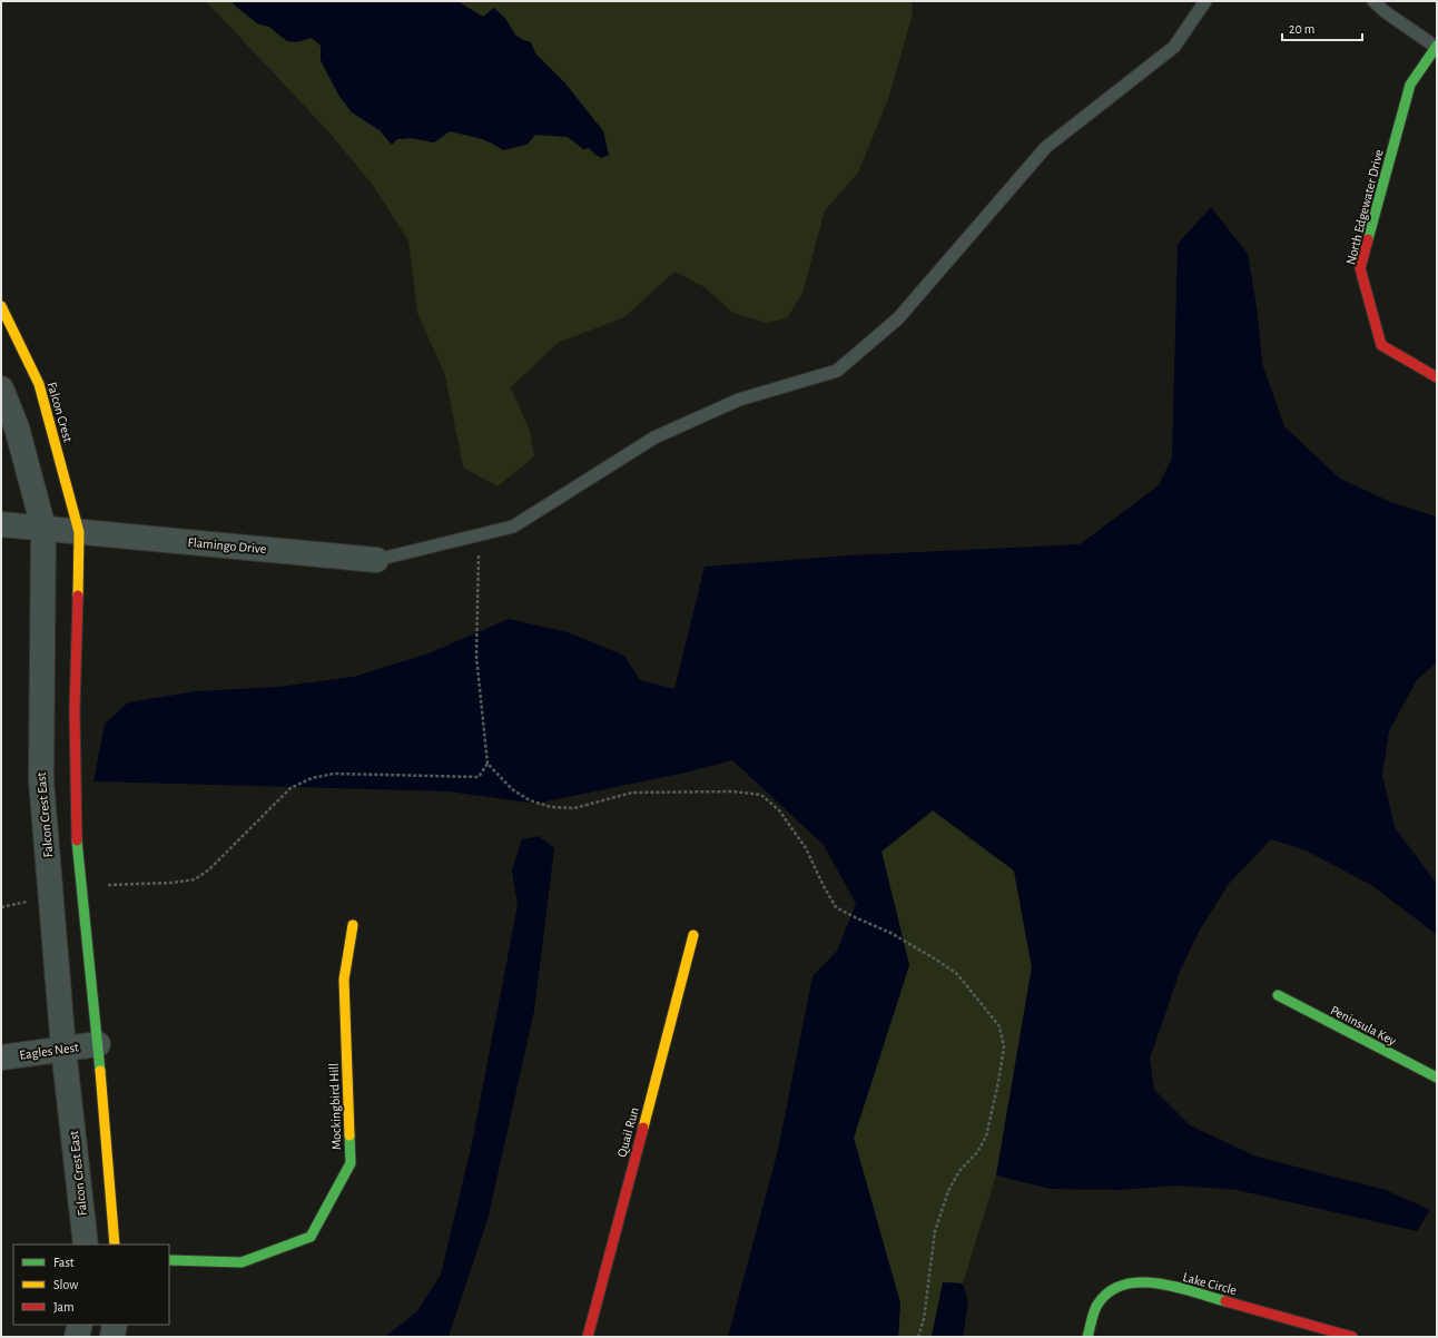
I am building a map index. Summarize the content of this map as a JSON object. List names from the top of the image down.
{
  "streets": {
    "street": [
      "North Edgewater Drive",
      "Falcon Crest",
      "Flamingo Drive",
      "Falcon Crest East",
      "Peninsula Key",
      "Eagles Nest",
      "Mockingbird Hill",
      "Quail Run",
      "Lake Circle"
    ]
  },
  "crossings": [
    ["Falcon Crest", "Flamingo Drive"],
    ["Flamingo Drive", "Falcon Crest East"],
    ["Falcon Crest East", "Eagles Nest"]
  ],
  "legend": ["Fast", "Slow", "Jam"],
  "scale_bar": "20 m"
}
